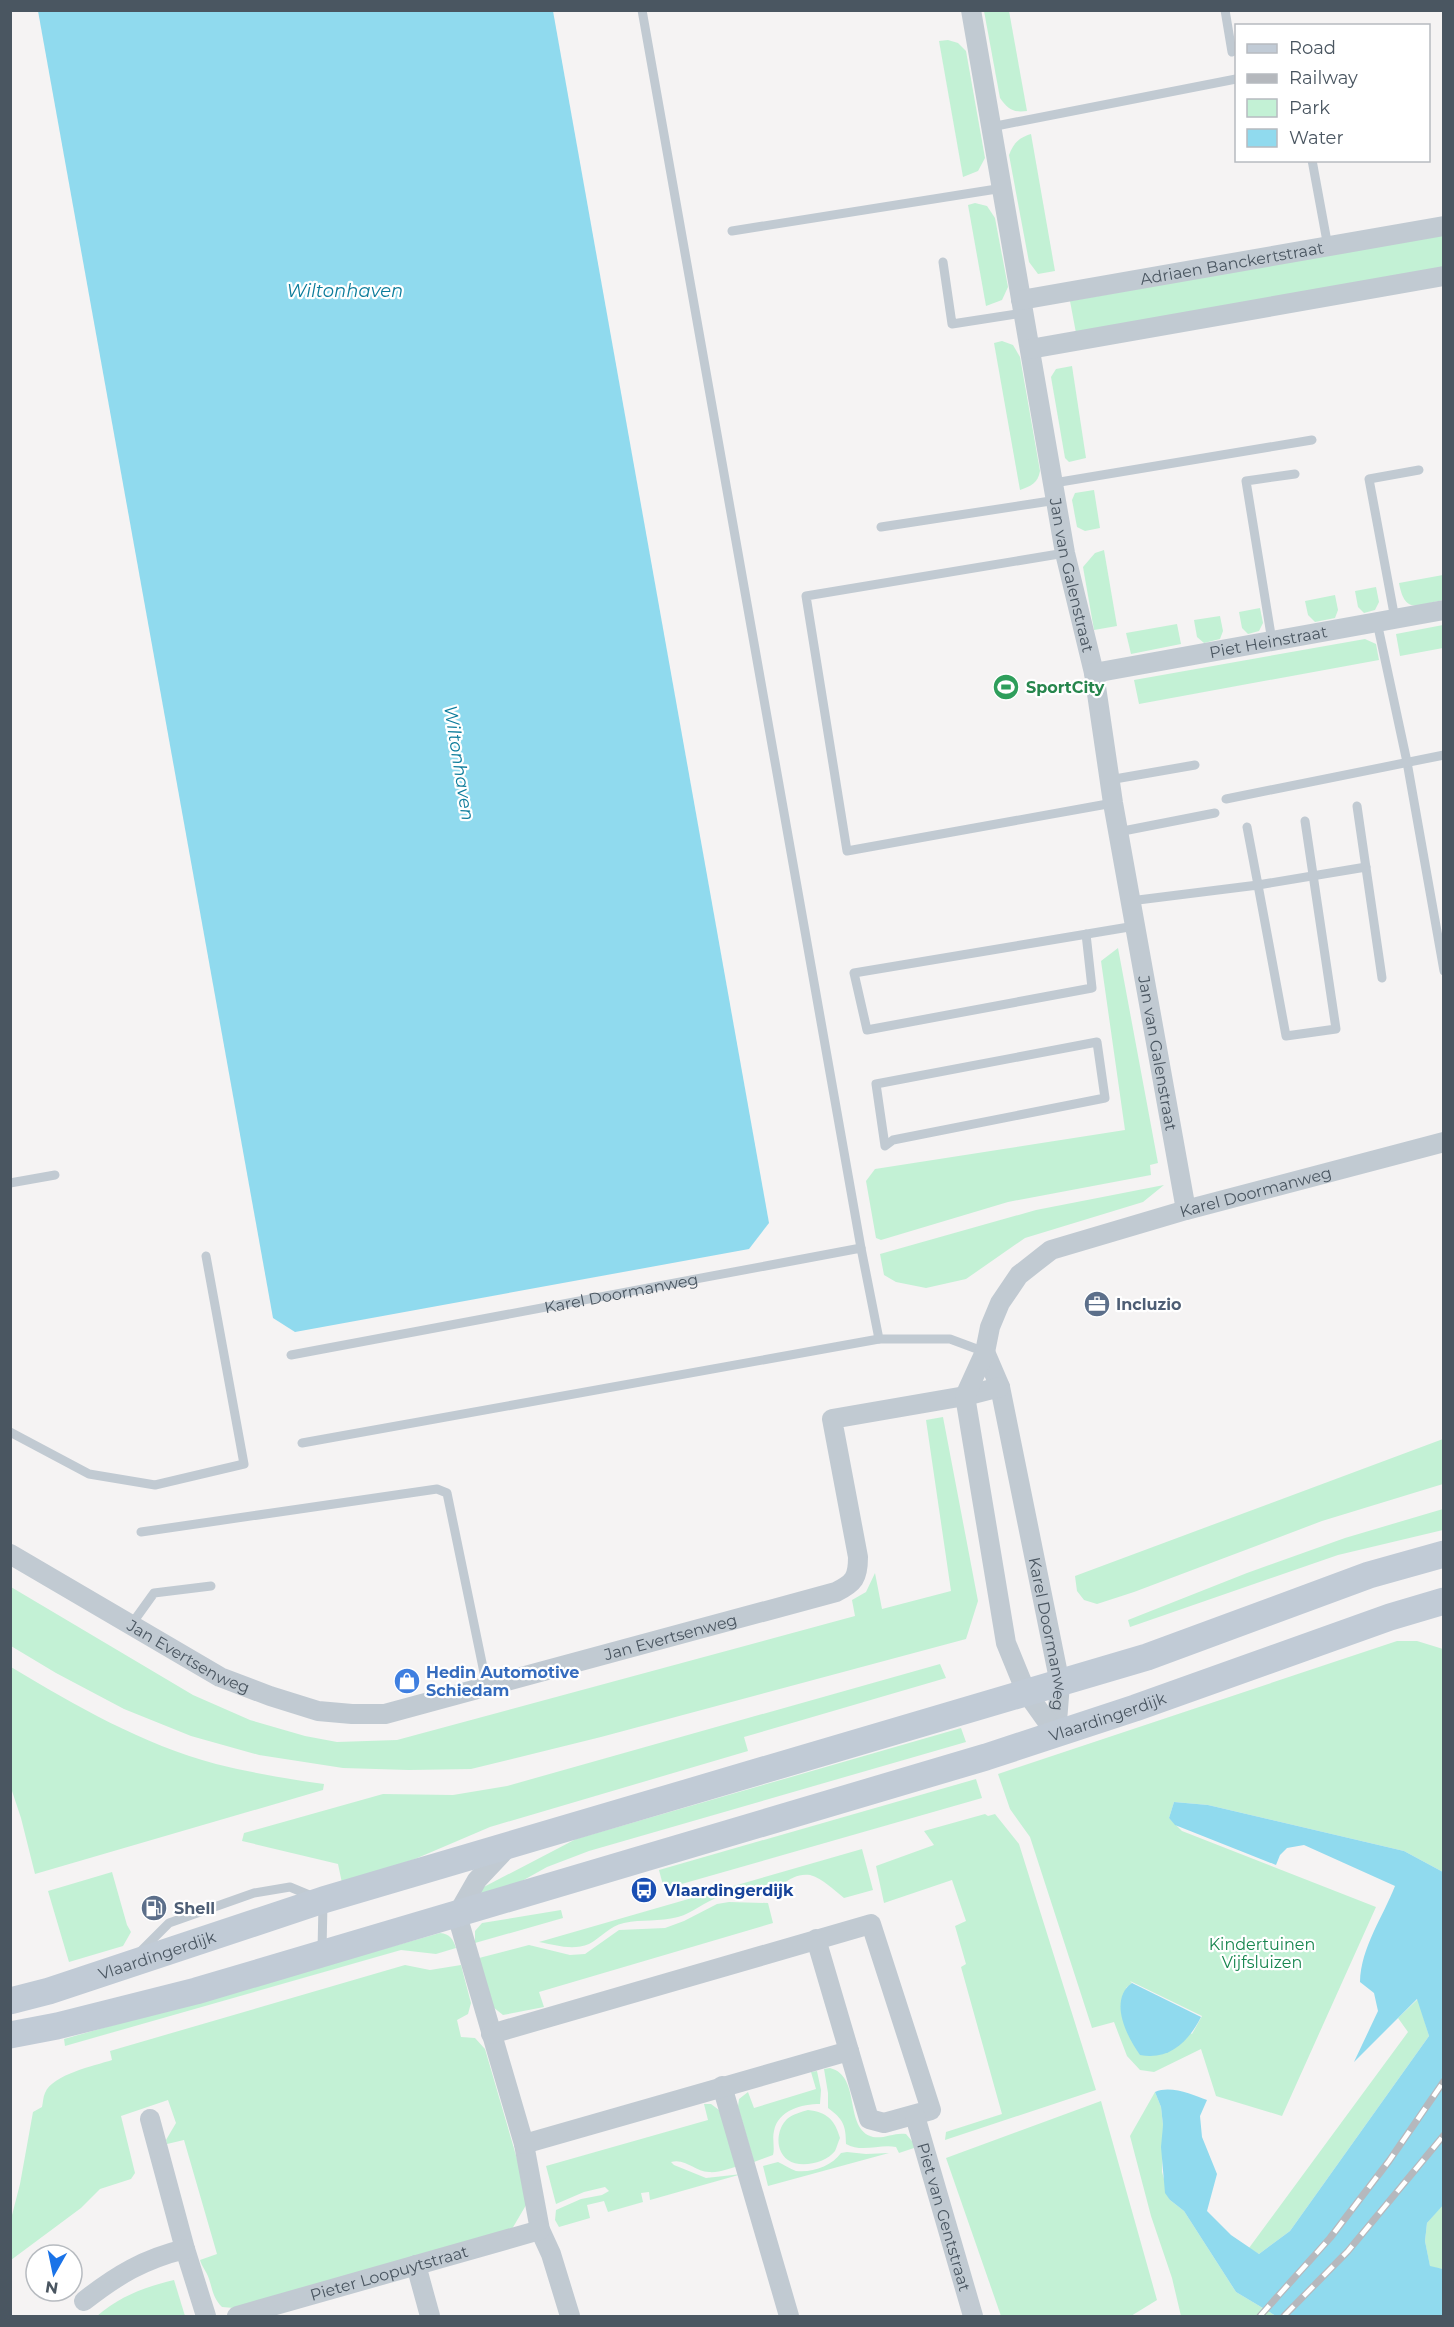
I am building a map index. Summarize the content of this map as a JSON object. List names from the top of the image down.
{
  "streets": {
    "main road": ["Vlaardingerdijk"],
    "street": [
      "Adriaen Banckertstraat",
      "Jan van Galenstraat",
      "Piet Heinstraat",
      "Karel Doormanweg",
      "Jan Evertsenweg",
      "Piet van Gentstraat",
      "Pieter Loopuytstraat"
    ]
  },
  "crossings": [
    ["Adriaen Banckertstraat", "Jan van Galenstraat"],
    ["Jan van Galenstraat", "Piet Heinstraat"],
    ["Jan van Galenstraat", "Karel Doormanweg"],
    ["Karel Doormanweg", "Jan Evertsenweg"],
    ["Karel Doormanweg", "Vlaardingerdijk"]
  ],
  "water": ["Wiltonhaven"],
  "parks": ["Kindertuinen Vijfsluizen"],
  "places": {
    "sports": ["SportCity"],
    "office": ["Incluzio"],
    "shop": ["Hedin Automotive Schiedam"],
    "bus stop": ["Vlaardingerdijk"],
    "fuel station": ["Shell"]
  },
  "legend": [
    "Road",
    "Railway",
    "Park",
    "Water"
  ],
  "north": "bottom"
}
